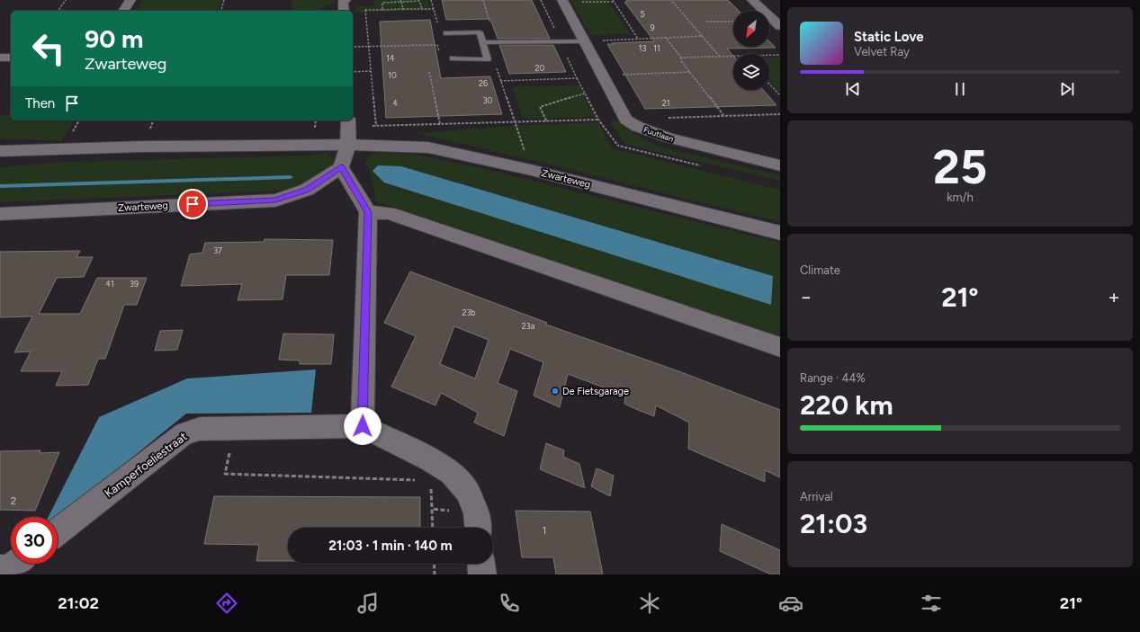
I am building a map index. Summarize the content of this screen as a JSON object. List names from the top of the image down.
{
  "streets": {
    "street": ["Fuutlaan", "Zwarteweg", "Kamperfoeliestraat"]
  },
  "places": ["De Fietsgarage"],
  "house_numbers": [
    "5",
    "9",
    "13",
    "11",
    "14",
    "20",
    "10",
    "26",
    "30",
    "4",
    "21",
    "37",
    "41",
    "39",
    "23b",
    "23a",
    "2",
    "1"
  ],
  "north": "bottom left",
  "page": {
    "turn": ["90 m", "Zwarteweg"],
    "song": ["Static Love", "Velvet Ray"],
    "then": "Then",
    "tile": [
      ["25", "km/h"],
      "Climate",
      ["Range · 44%", "220 km"],
      ["Arrival", "21:03"]
    ],
    "heat": ["−", "21°", "+"],
    "limit": "30",
    "trip": "21:03 · 1 min · 140 m",
    "tabs": ["21:02", "21°"]
  }
}
